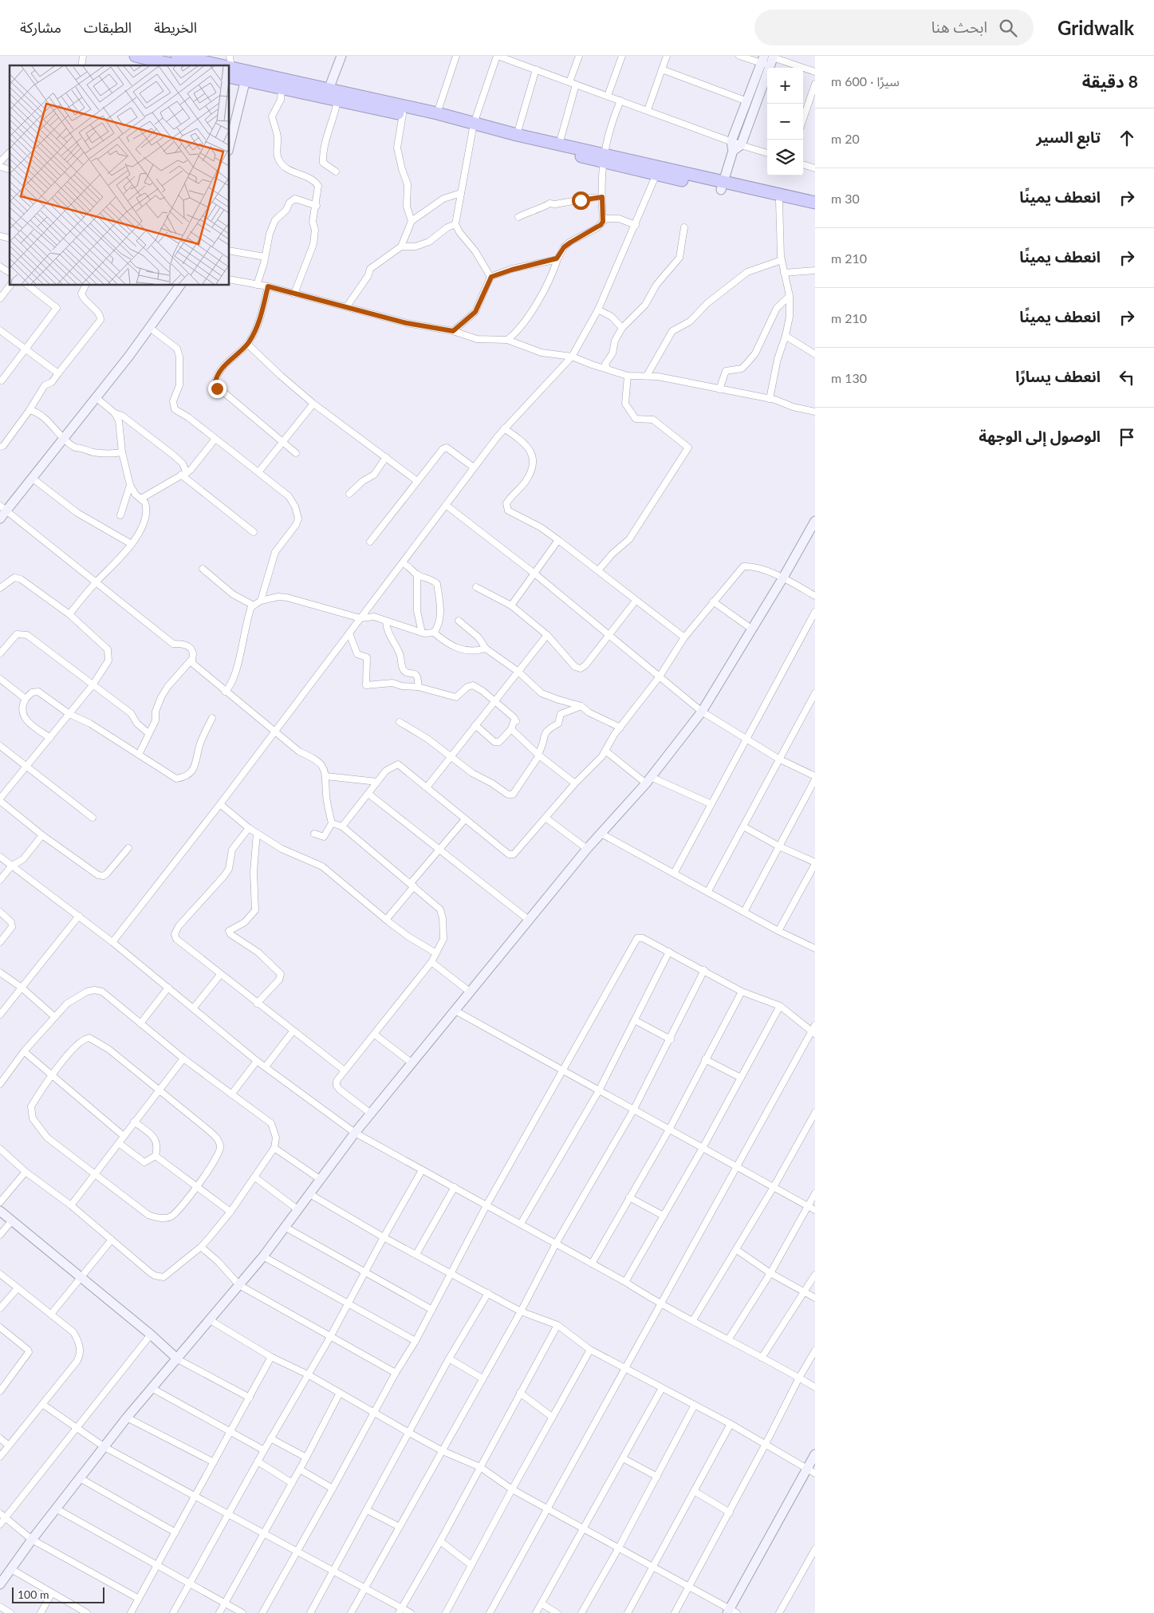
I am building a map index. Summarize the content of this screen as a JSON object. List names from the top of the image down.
{
  "scale_bar": "100 m",
  "page": {
    "header": "Gridwalk",
    "search": "ابحث هنا",
    "nav": ["الخريطة", "الطبقات", "مشاركة"],
    "heading": ["8 دقيقة", "سيرًا · 600 m"],
    "map_buttons": ["+", "−"],
    "list": [
      ["تابع السير", "20 m"],
      ["انعطف يمينًا", "30 m"],
      ["انعطف يمينًا", "210 m"],
      ["انعطف يمينًا", "210 m"],
      ["انعطف يسارًا", "130 m"],
      "الوصول إلى الوجهة"
    ],
    "scale": "100 m"
  }
}
